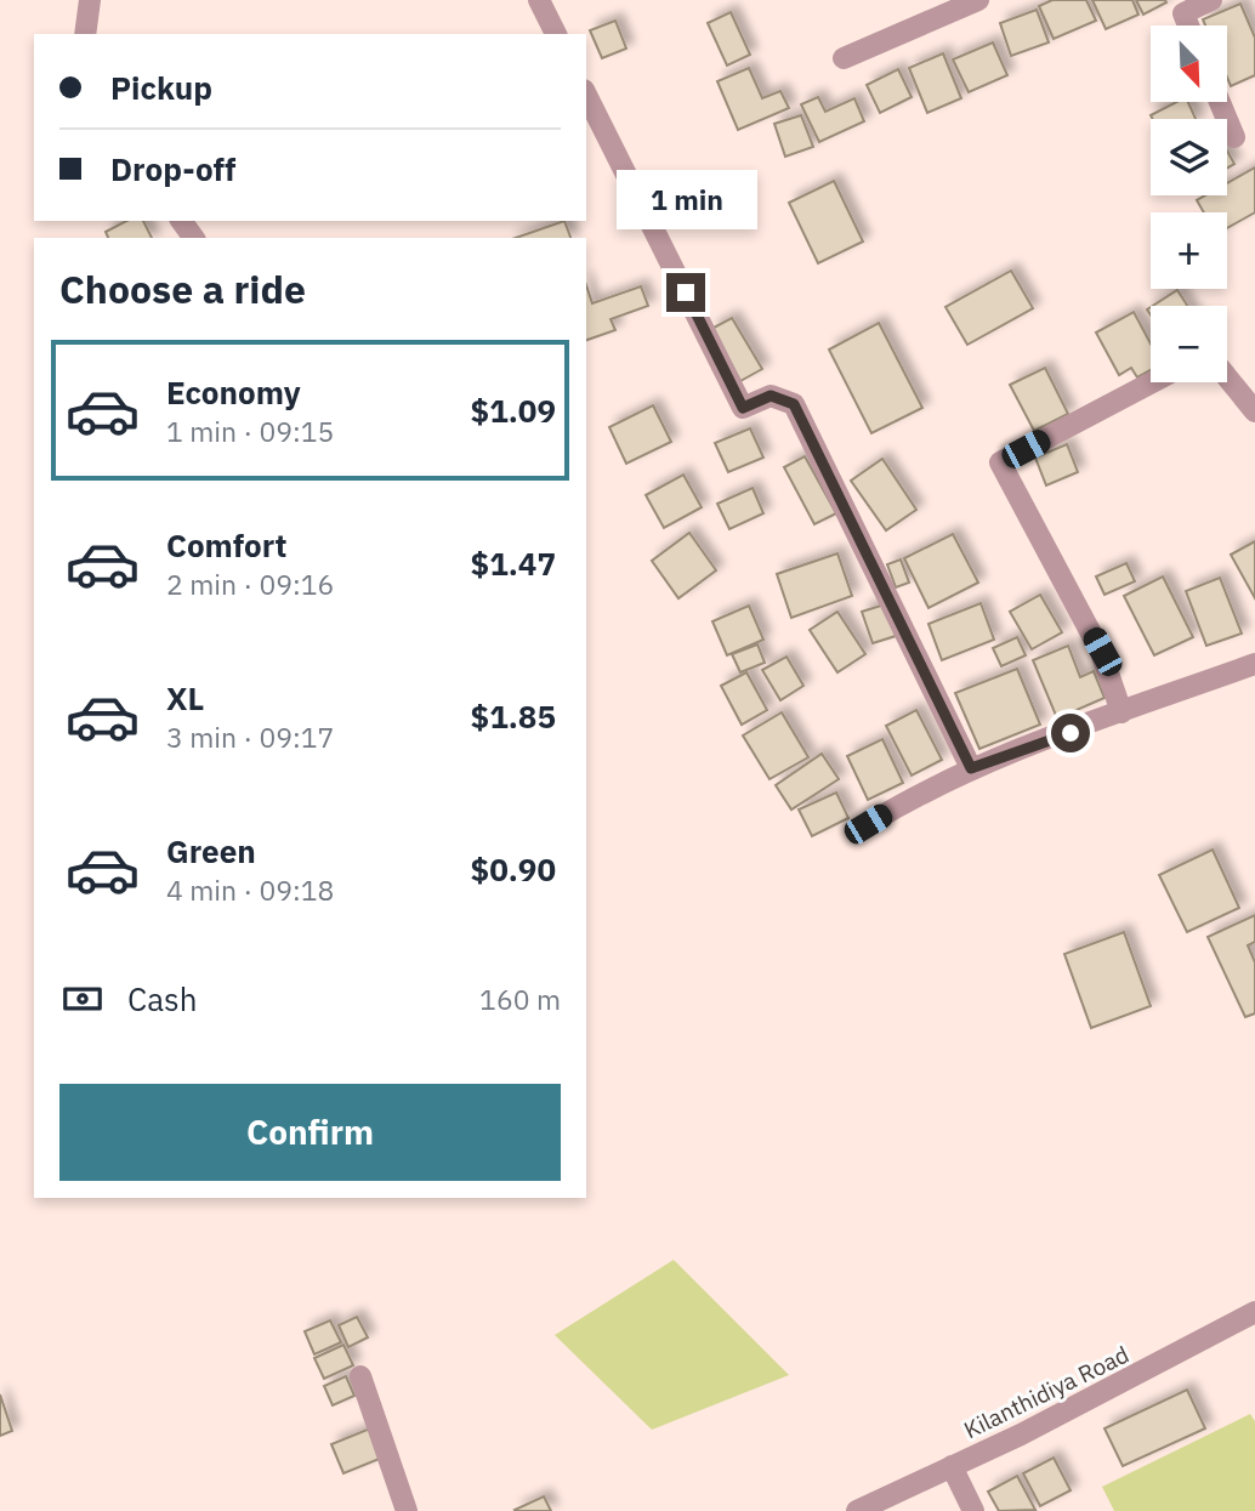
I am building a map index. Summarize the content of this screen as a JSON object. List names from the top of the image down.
{
  "streets": {
    "street": ["Kilanthidiya Road"]
  },
  "north": "bottom right",
  "page": {
    "map_buttons": ["+", "−"],
    "banner": ["Pickup", "Drop-off"],
    "bubble": "1 min",
    "heading": "Choose a ride",
    "list": [
      {
        "name": "Economy",
        "note": "1 min · 09:15",
        "value": "$1.09"
      },
      {
        "name": "Comfort",
        "note": "2 min · 09:16",
        "value": "$1.47"
      },
      {
        "name": "XL",
        "note": "3 min · 09:17",
        "value": "$1.85"
      },
      {
        "name": "Green",
        "note": "4 min · 09:18",
        "value": "$0.90"
      }
    ],
    "pay": ["Cash", "160 m"],
    "buttons": "Confirm"
  }
}
